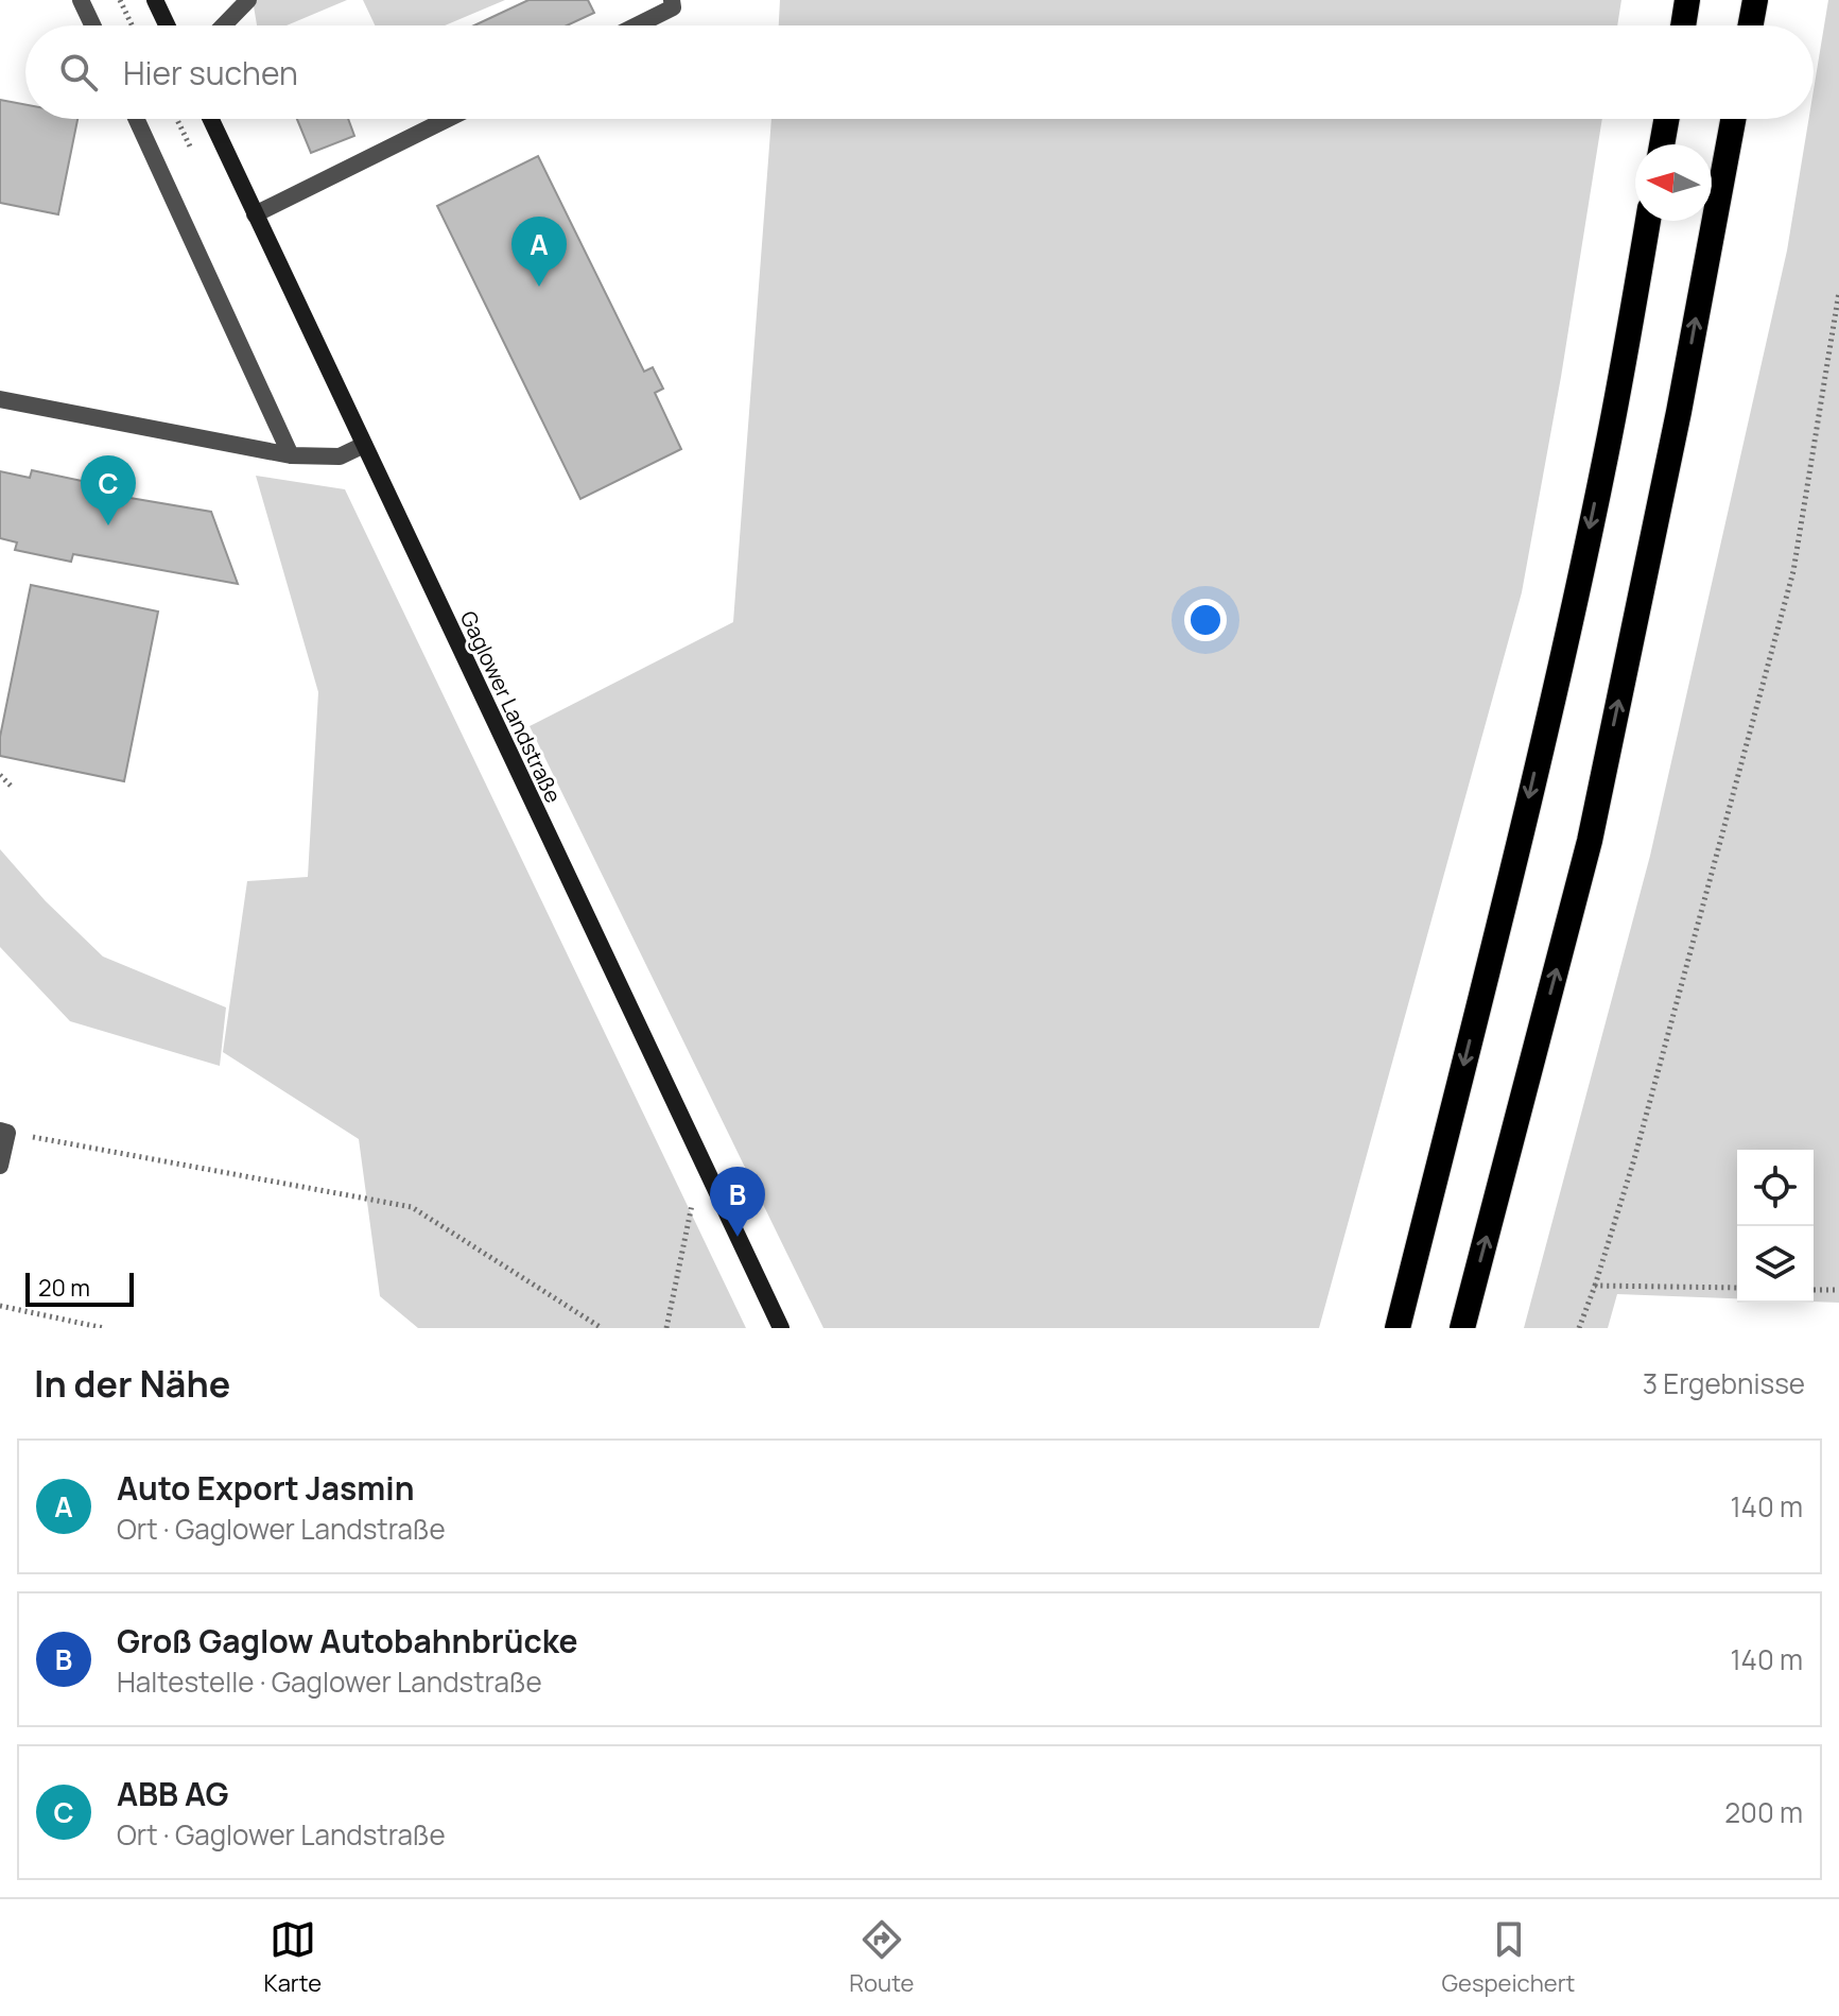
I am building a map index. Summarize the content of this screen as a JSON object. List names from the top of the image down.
{
  "streets": {
    "main road": ["Gaglower Landstraße"]
  },
  "scale_bar": "20 m",
  "north": "left",
  "page": {
    "search": "Hier suchen",
    "pins": ["A", "C", "B"],
    "scale": "20 m",
    "heading": ["In der Nähe", "3 Ergebnisse"],
    "list": [
      {
        "mark": "A",
        "name": "Auto Export Jasmin",
        "note": "Ort · Gaglower Landstraße",
        "value": "140 m"
      },
      {
        "mark": "B",
        "name": "Groß Gaglow Autobahnbrücke",
        "note": "Haltestelle · Gaglower Landstraße",
        "value": "140 m"
      },
      {
        "mark": "C",
        "name": "ABB AG",
        "note": "Ort · Gaglower Landstraße",
        "value": "200 m"
      }
    ],
    "nav": ["Karte", "Route", "Gespeichert"]
  }
}
